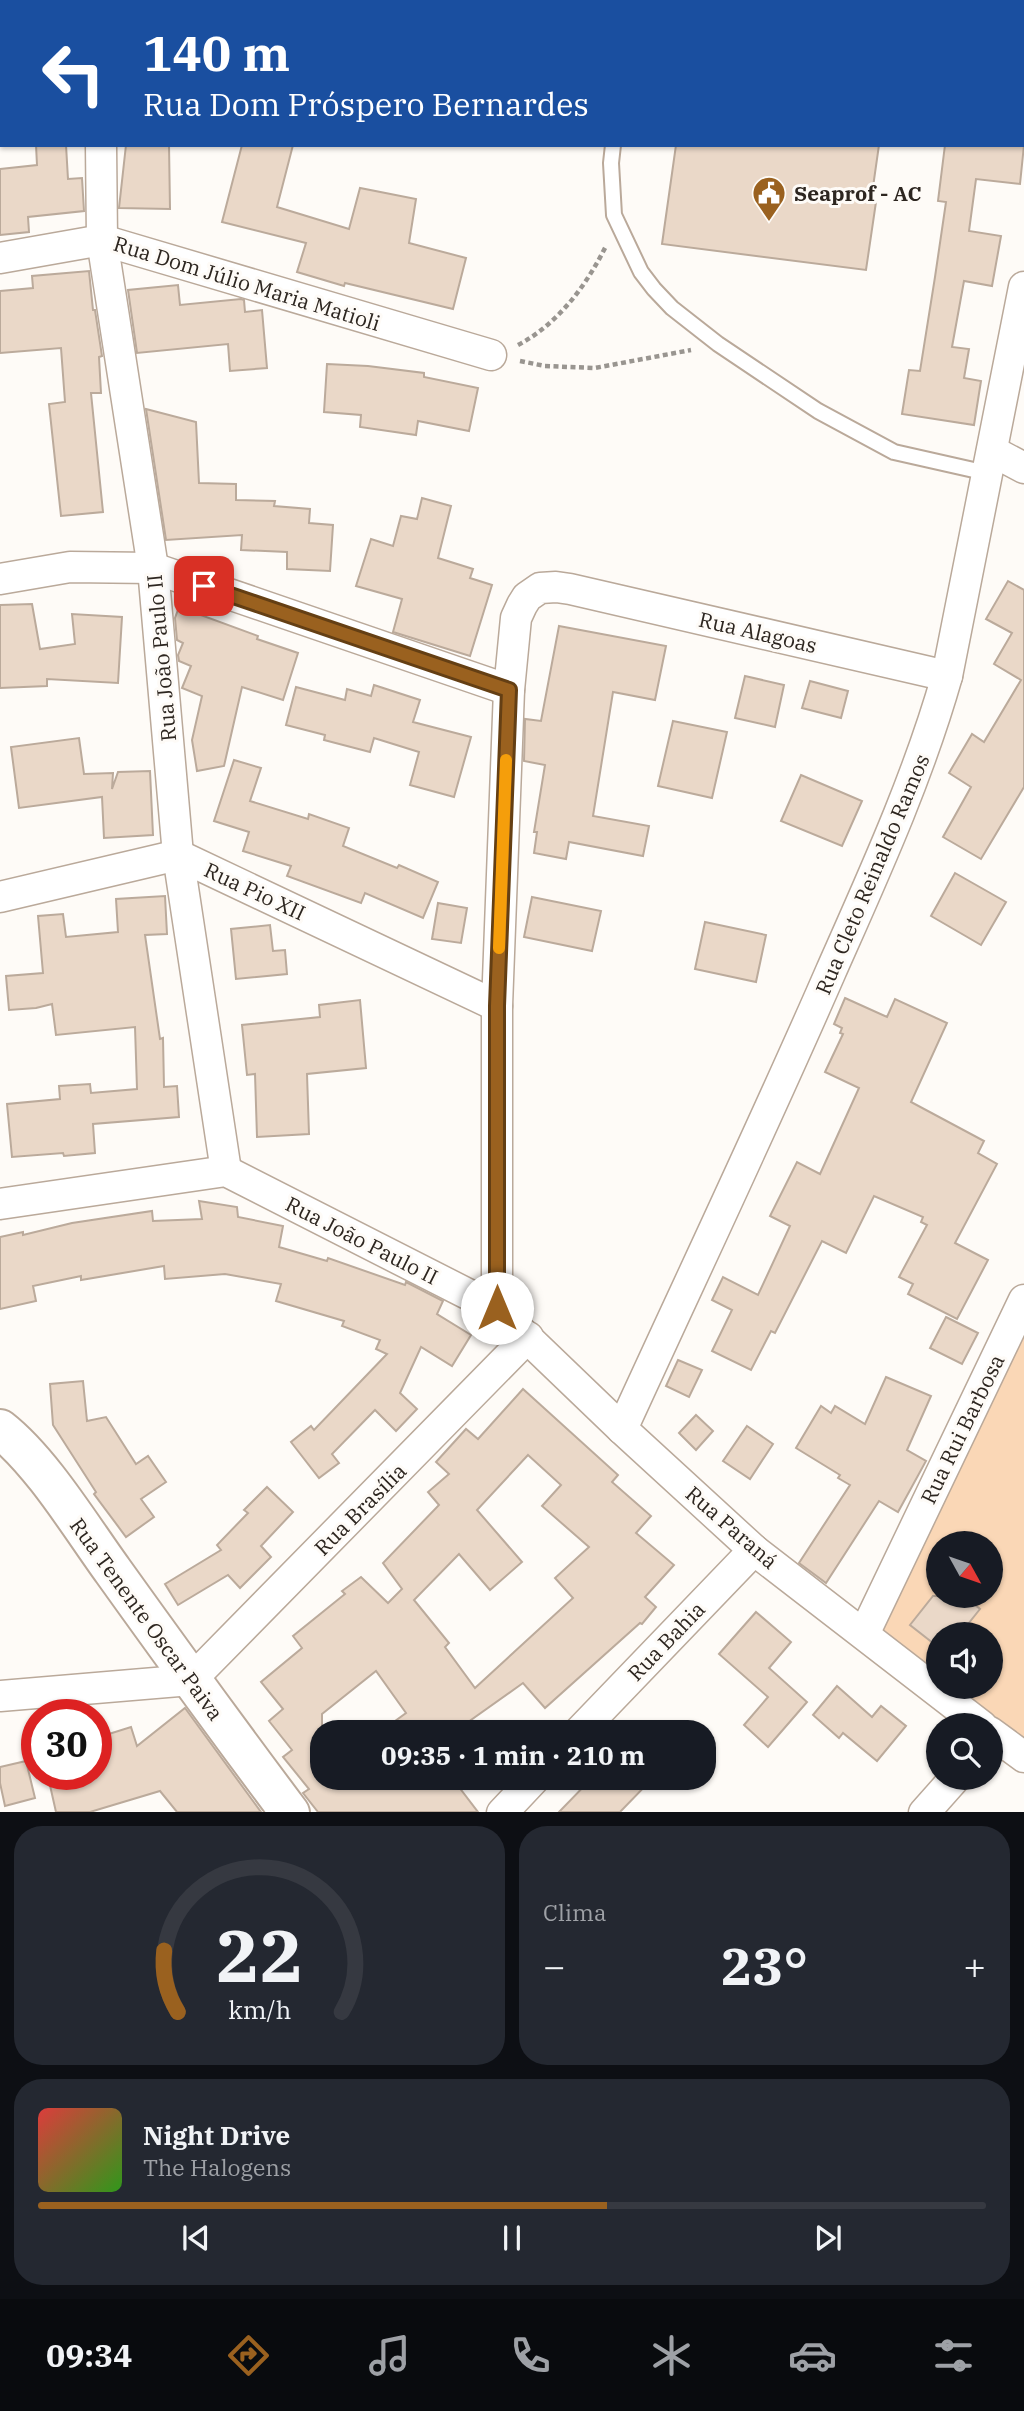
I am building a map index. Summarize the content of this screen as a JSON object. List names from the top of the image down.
{
  "streets": {
    "street": [
      "Rua Dom Júlio Maria Matioli",
      "Rua Alagoas",
      "Rua João Paulo II",
      "Rua Cleto Reinaldo Ramos",
      "Rua Pio XII",
      "Rua Rui Barbosa",
      "Rua Brasília",
      "Rua Paraná",
      "Rua Tenente Oscar Paiva",
      "Rua Bahia"
    ]
  },
  "crossings": [
    ["Rua Dom Júlio Maria Matioli", "Rua João Paulo II"],
    ["Rua Alagoas", "Rua João Paulo II"],
    ["Rua Alagoas", "Rua Cleto Reinaldo Ramos"],
    ["Rua Alagoas", "Rua Pio XII"],
    ["Rua Alagoas", "Rua Paraná"],
    ["Rua João Paulo II", "Rua Pio XII"],
    ["Rua João Paulo II", "Rua Paraná"],
    ["Rua Cleto Reinaldo Ramos", "Rua Paraná"],
    ["Rua Rui Barbosa", "Rua Paraná"],
    ["Rua Brasília", "Rua Paraná"],
    ["Rua Brasília", "Rua Tenente Oscar Paiva"],
    ["Rua Paraná", "Rua Bahia"]
  ],
  "places": {
    "public building": ["Seaprof - AC"]
  },
  "north": "bottom right",
  "page": {
    "turn": ["140 m", "Rua Dom Próspero Bernardes"],
    "limit": "30",
    "trip": "09:35 · 1 min · 210 m",
    "tile": "Clima",
    "heat": ["−", "23°", "+"],
    "song": ["Night Drive", "The Halogens"],
    "tabs": "09:34",
    "gauge": ["22", "km/h"]
  }
}
